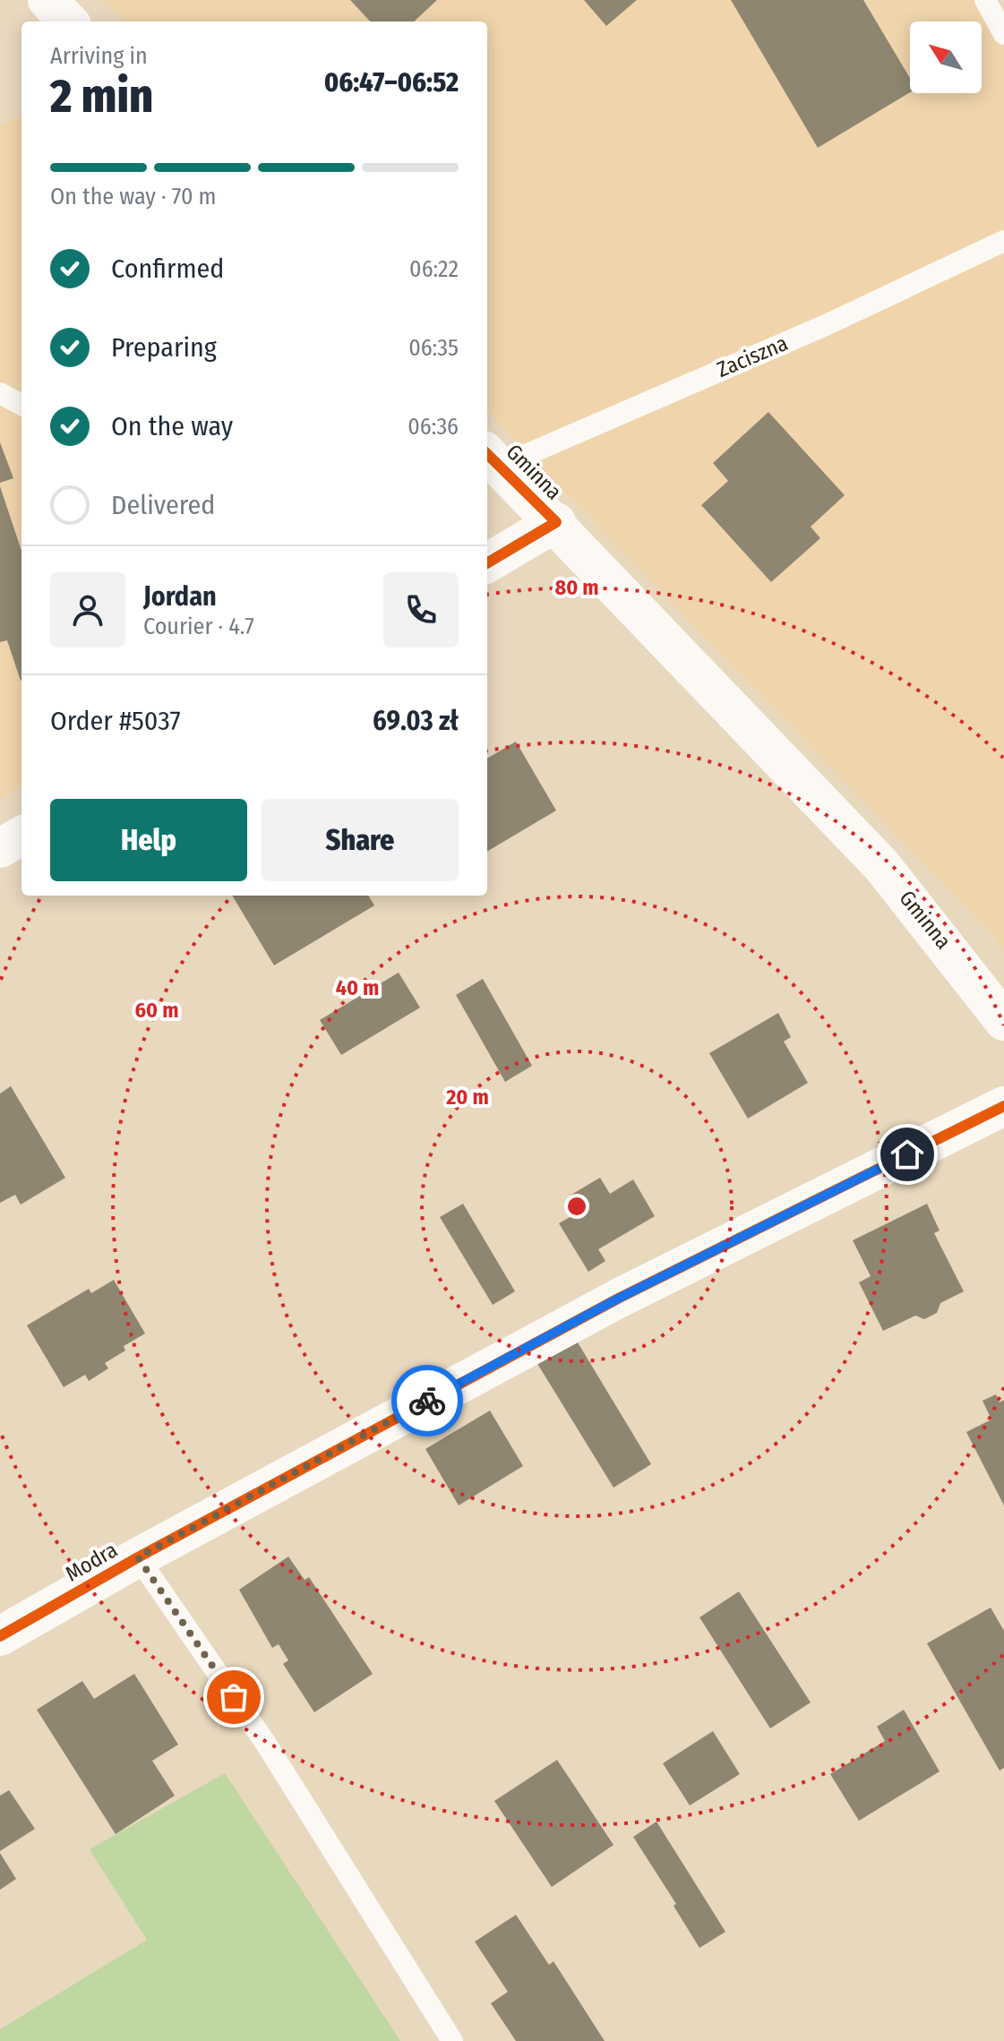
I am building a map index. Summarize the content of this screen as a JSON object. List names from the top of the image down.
{
  "streets": {
    "street": ["Gminna", "Modra"],
    "lane": ["Zaciszna"]
  },
  "crossings": [
    ["Zaciszna", "Gminna"]
  ],
  "north": "top left",
  "page": {
    "heading": ["2 min", "Arriving in", "06:47–06:52"],
    "panel": [
      "Jordan",
      "Courier · 4.7",
      "Order #5037",
      "69.03 zł"
    ],
    "bar": "On the way · 70 m",
    "list": [
      ["Confirmed", "06:22"],
      ["Preparing", "06:35"],
      ["On the way", "06:36"],
      "Delivered"
    ],
    "buttons": ["Help", "Share"]
  },
  "rings": [
    "80 m",
    "40 m",
    "60 m",
    "20 m"
  ]
}
